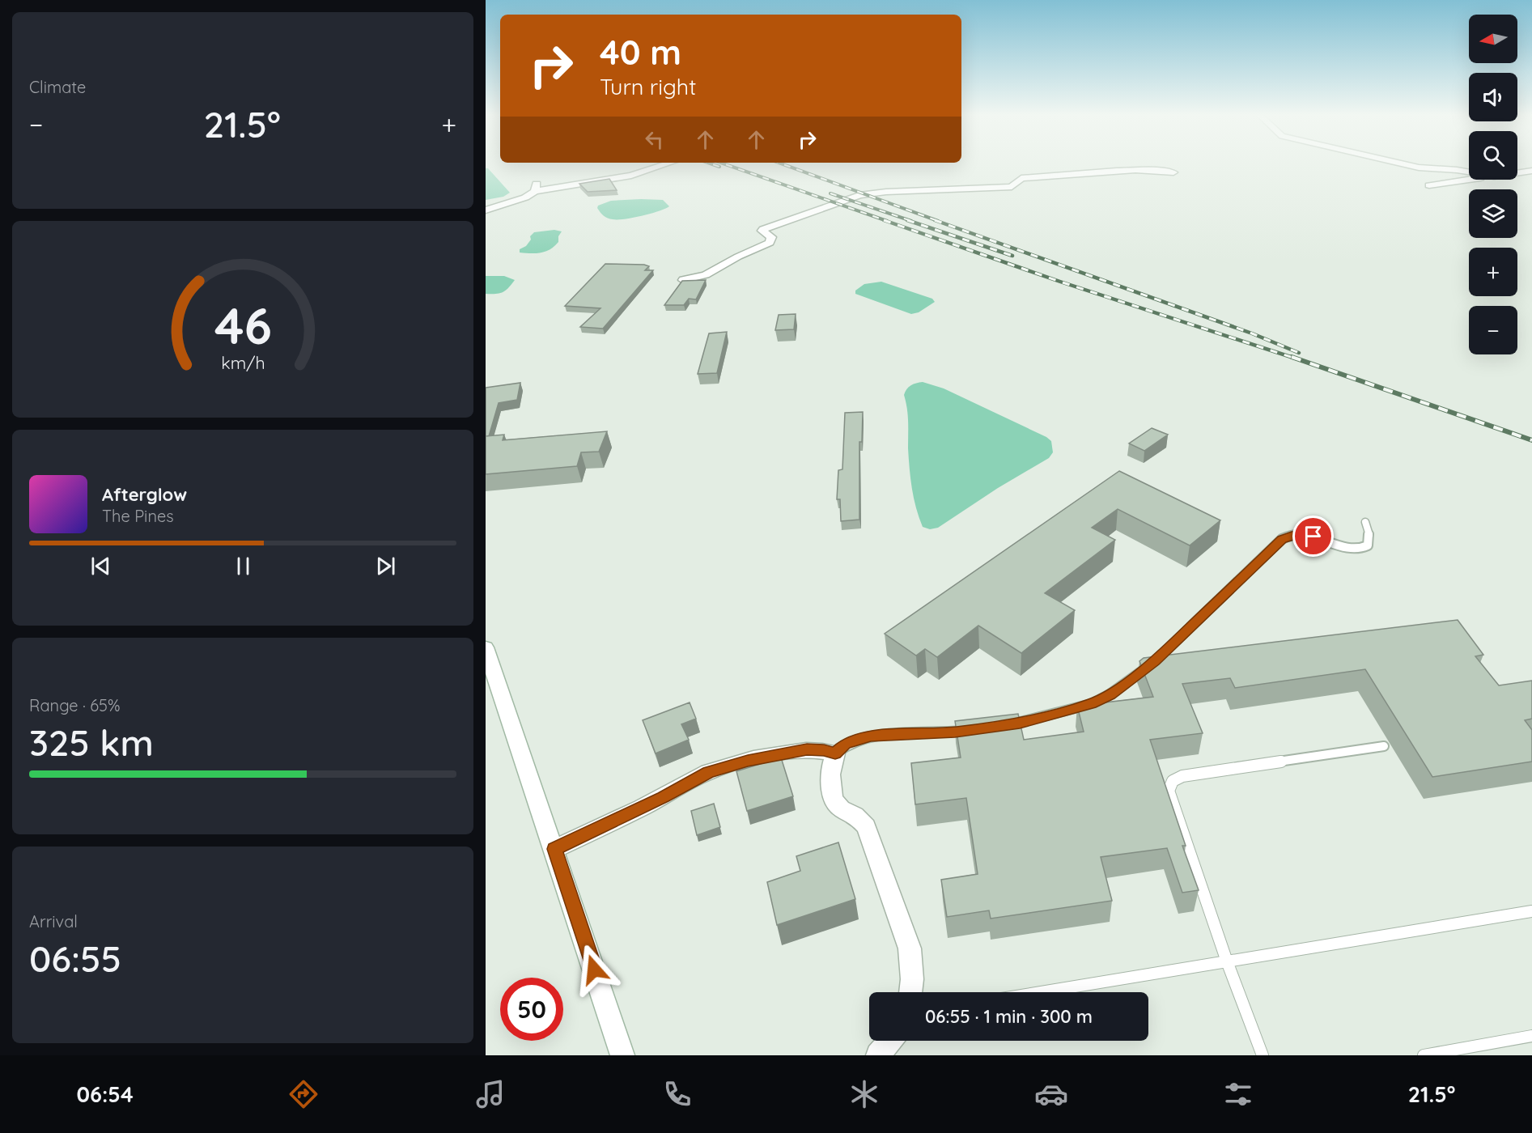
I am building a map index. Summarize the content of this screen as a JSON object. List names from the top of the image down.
{
  "north": "left",
  "page": {
    "tile": [
      "Climate",
      ["Range · 65%", "325 km"],
      ["Arrival", "06:55"]
    ],
    "map_buttons": ["+", "−"],
    "turn": ["40 m", "Turn right"],
    "heat": ["−", "21.5°", "+"],
    "song": ["Afterglow", "The Pines"],
    "limit": "50",
    "trip": "06:55 · 1 min · 300 m",
    "tabs": ["06:54", "21.5°"],
    "gauge": ["46", "km/h"]
  }
}
